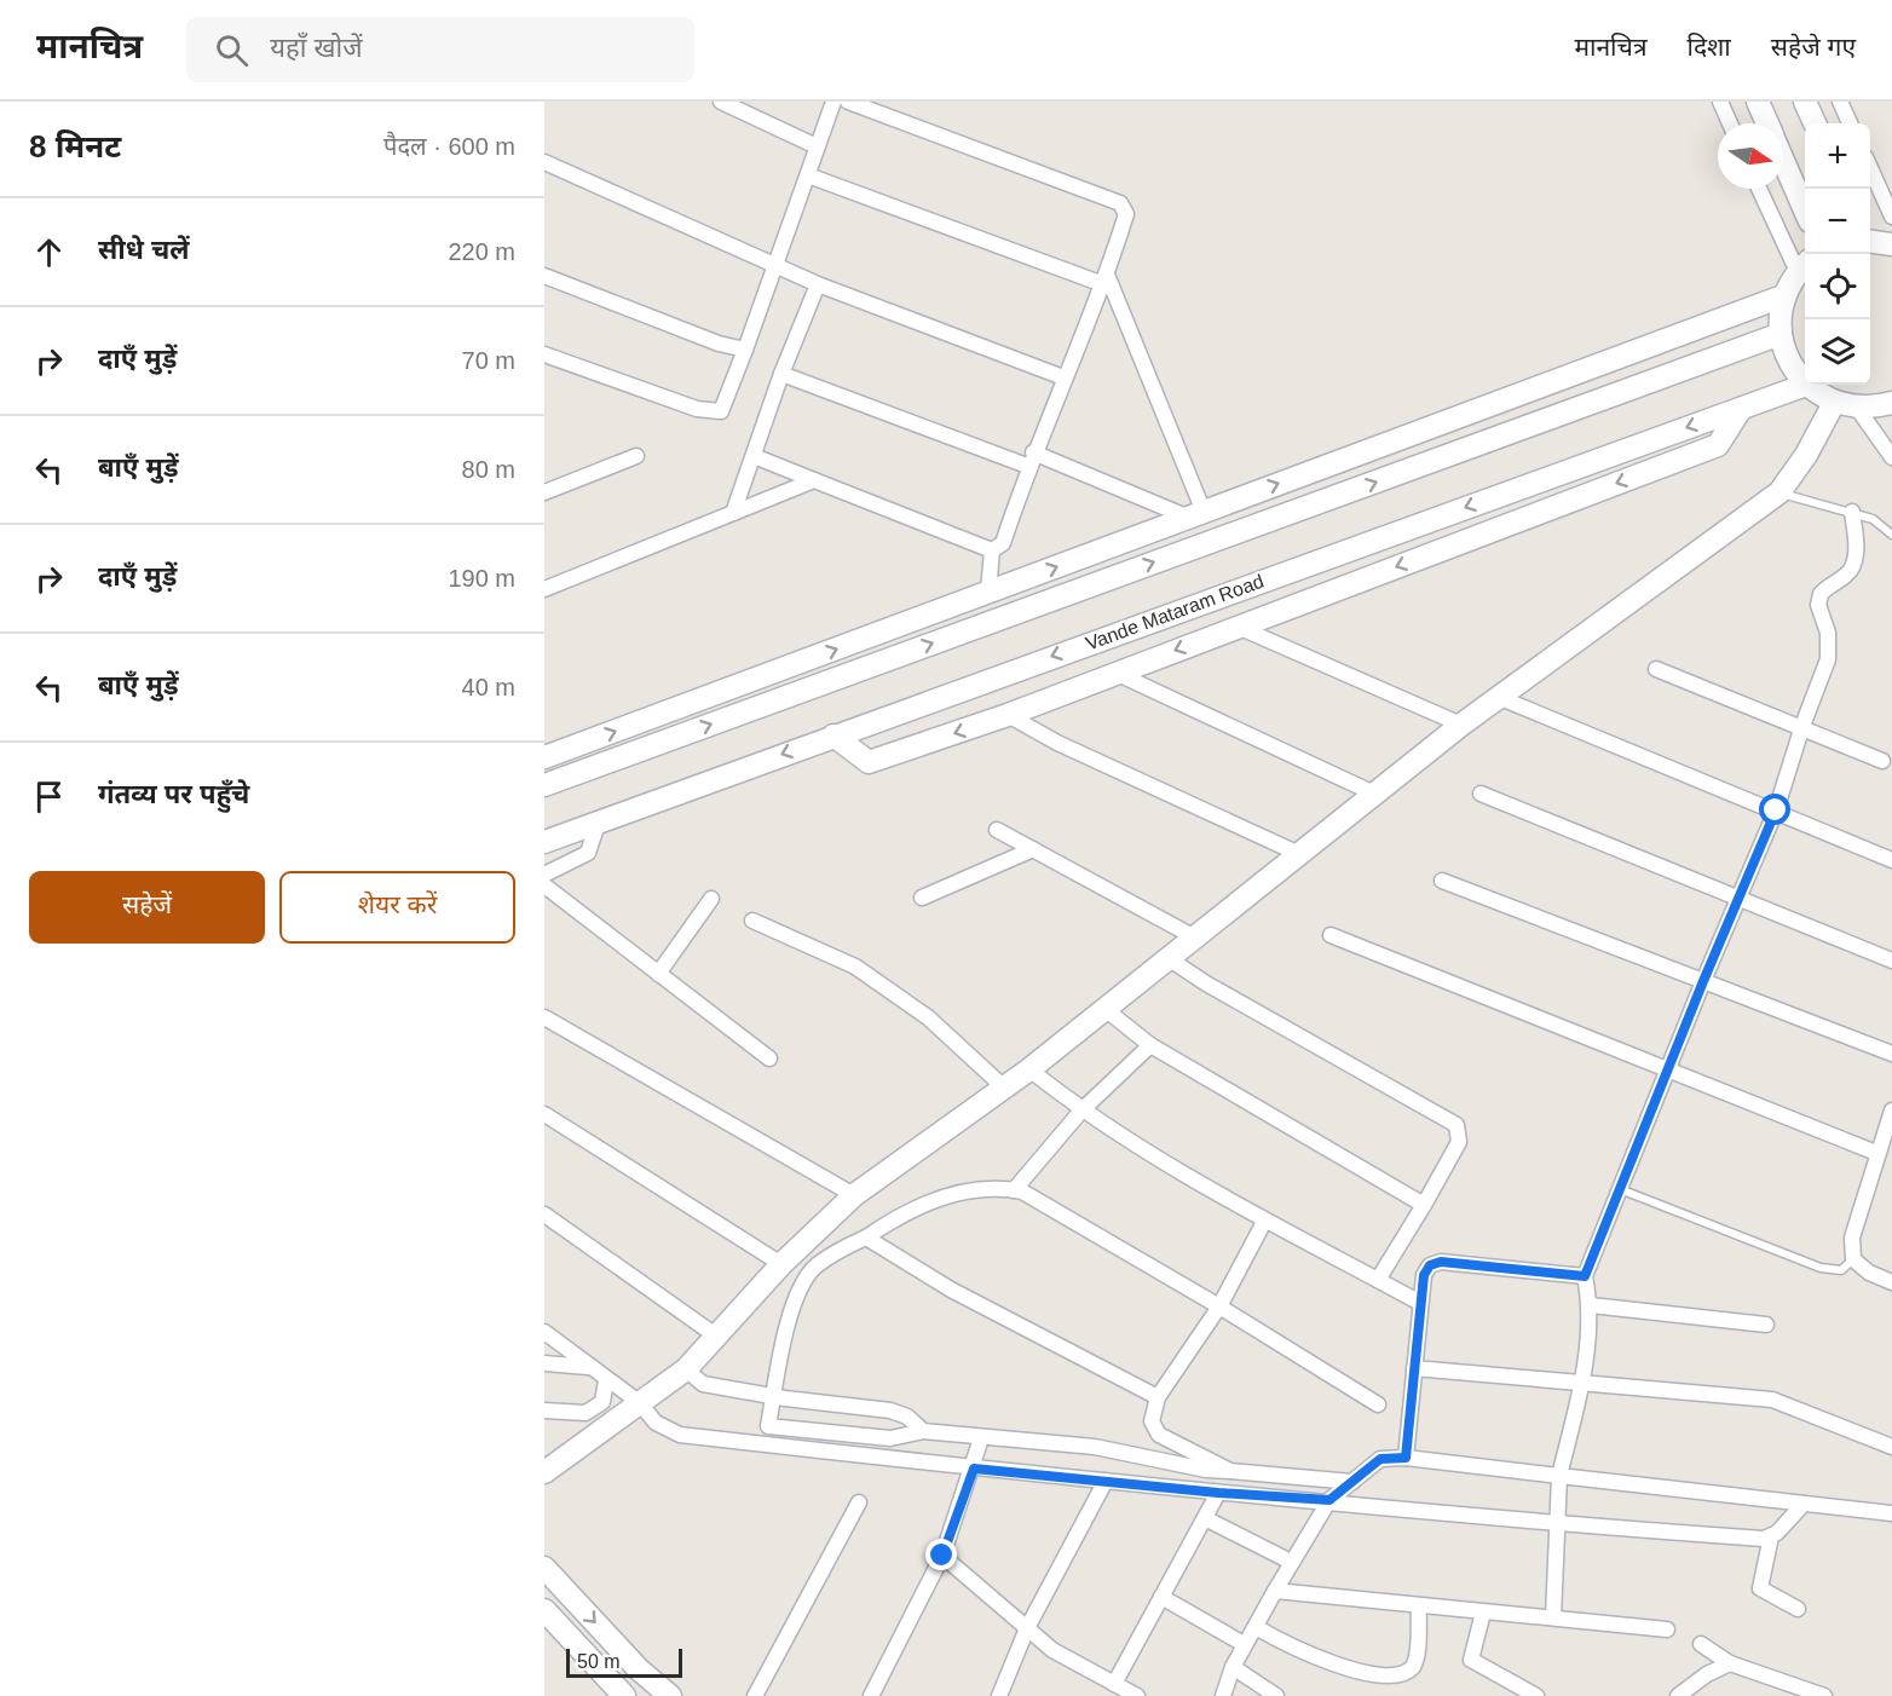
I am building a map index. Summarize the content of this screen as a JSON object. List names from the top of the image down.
{
  "streets": {
    "street": ["Vande Mataram Road"]
  },
  "scale_bar": "50 m",
  "north": "right",
  "page": {
    "header": "मानचित्र",
    "search": "यहाँ खोजें",
    "nav": ["मानचित्र", "दिशा", "सहेजे गए"],
    "heading": ["8 मिनट", "पैदल · 600 m"],
    "map_buttons": ["+", "−"],
    "list": [
      ["सीधे चलें", "220 m"],
      ["दाएँ मुड़ें", "70 m"],
      ["बाएँ मुड़ें", "80 m"],
      ["दाएँ मुड़ें", "190 m"],
      ["बाएँ मुड़ें", "40 m"],
      "गंतव्य पर पहुँचे"
    ],
    "buttons": ["सहेजें", "शेयर करें"],
    "scale": "50 m"
  }
}
